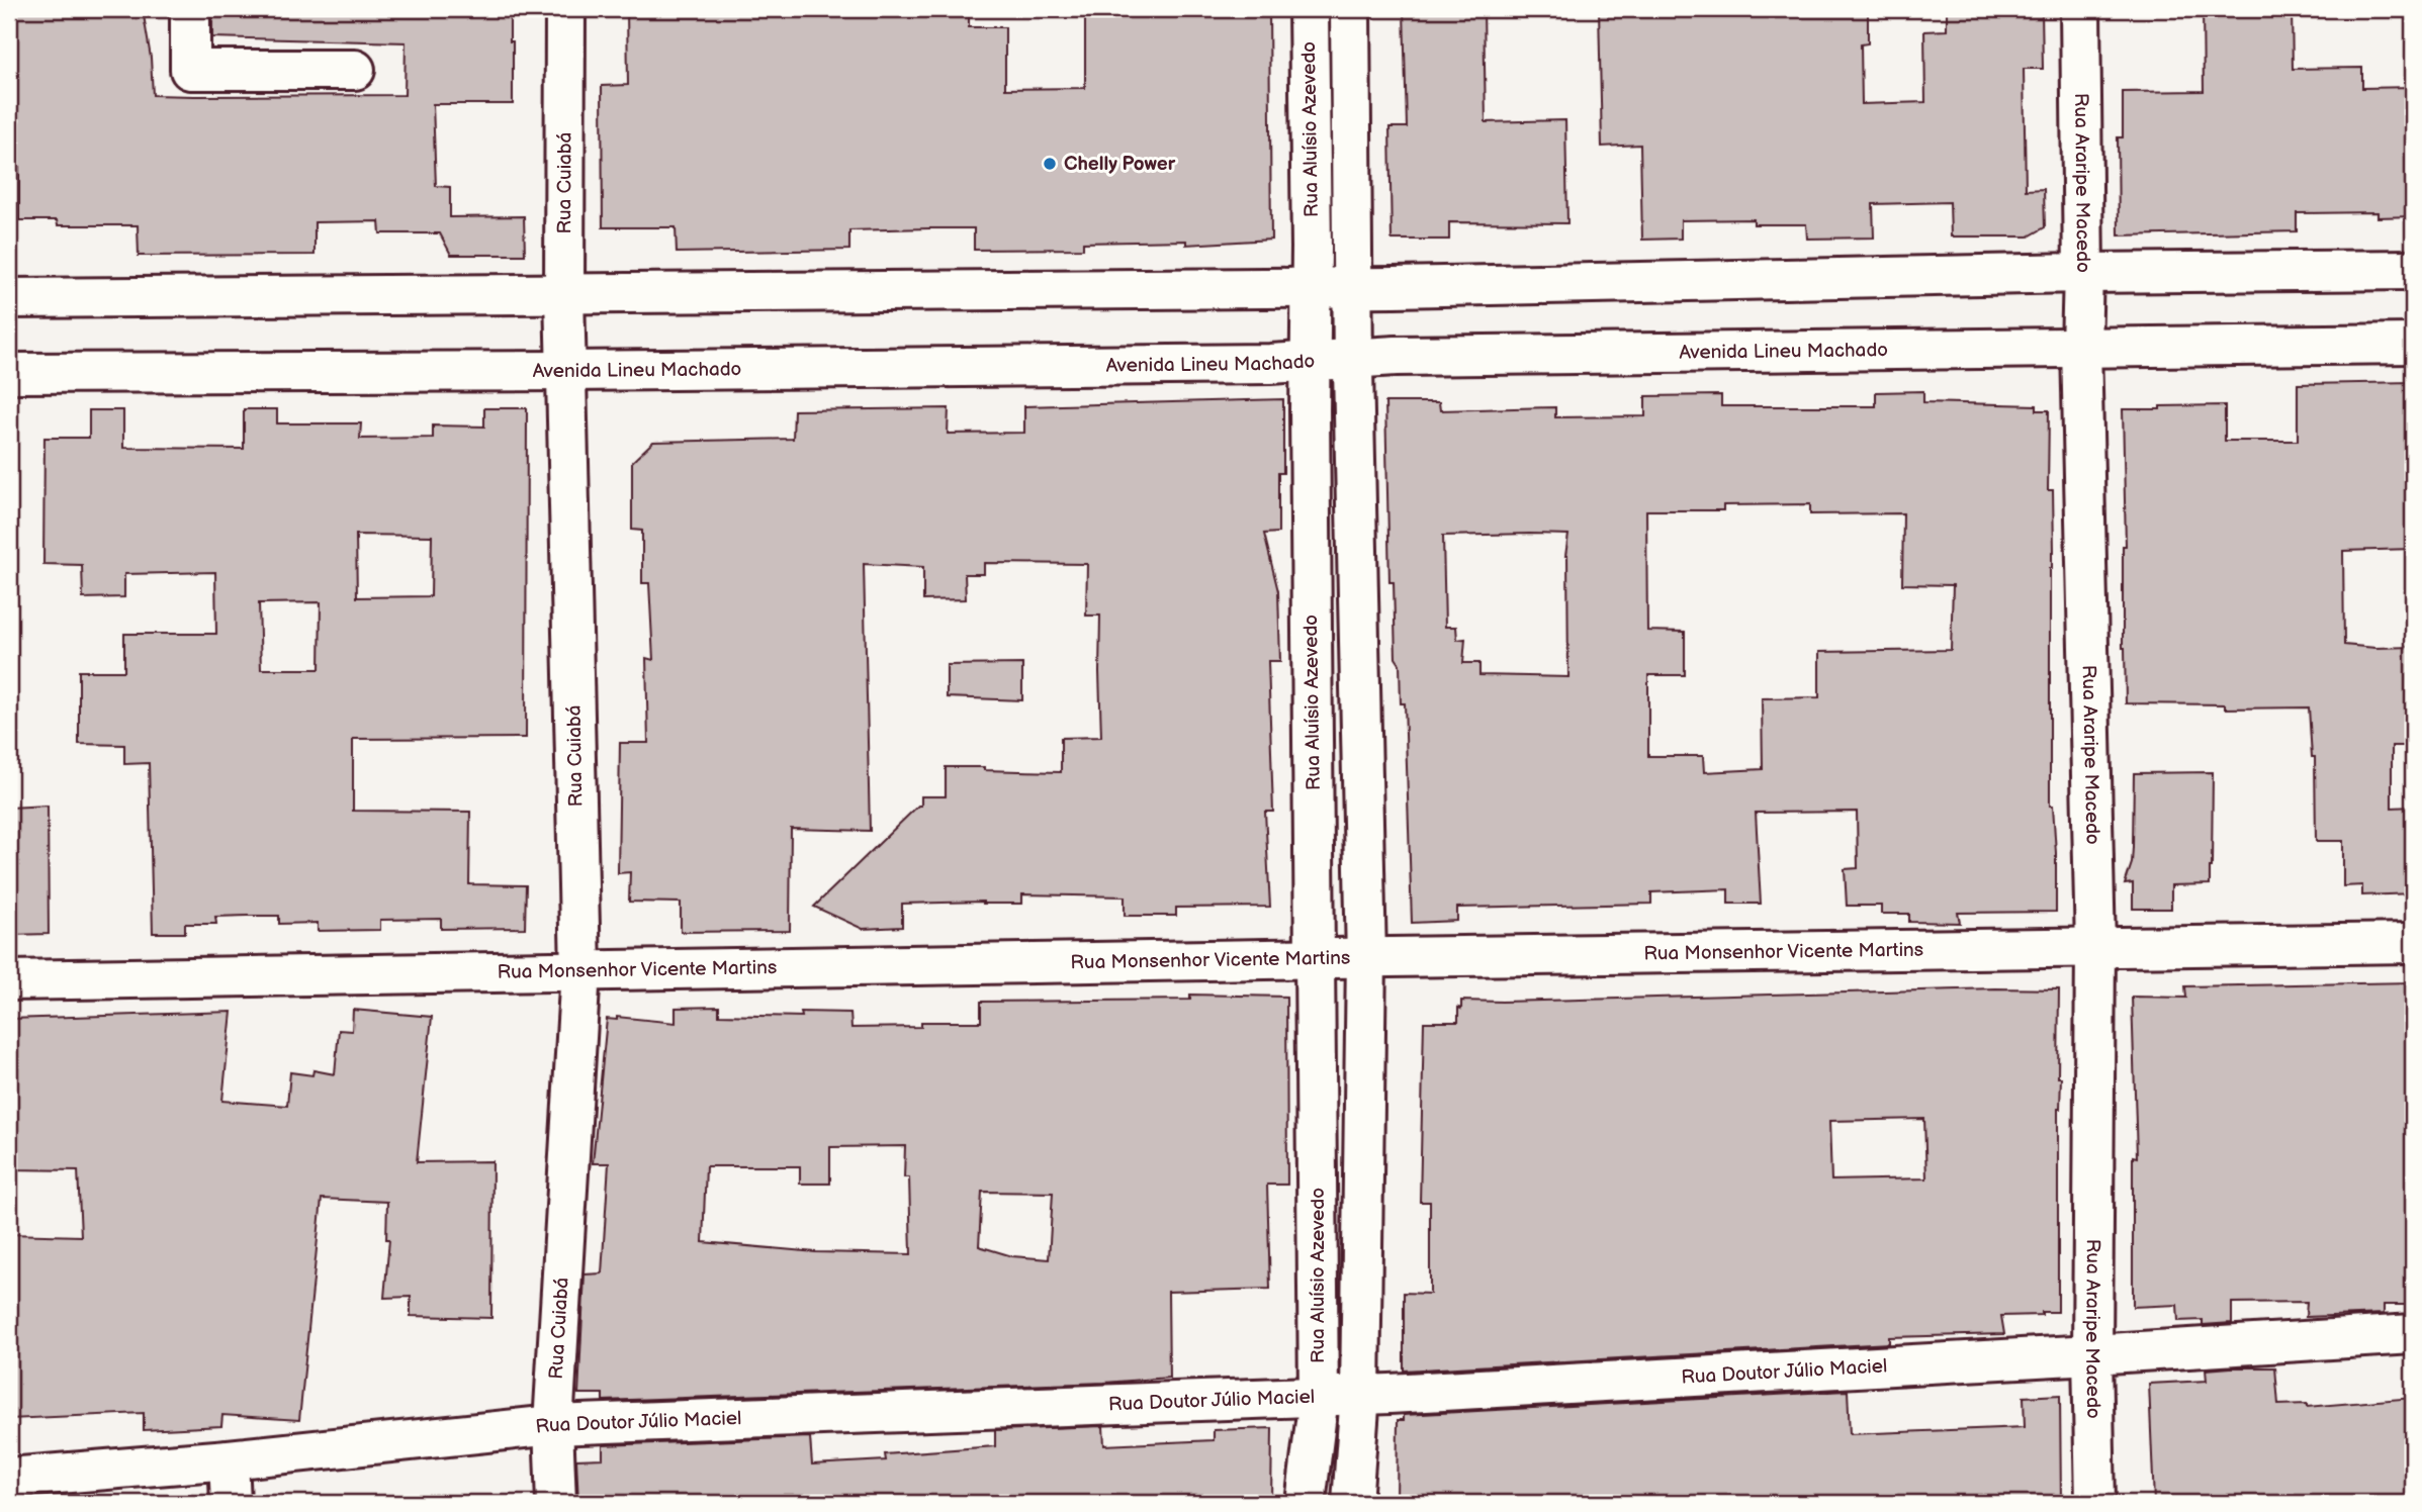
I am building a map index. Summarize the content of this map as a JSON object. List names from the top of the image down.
{
  "streets": {
    "street": [
      "Rua Aluísio Azevedo",
      "Rua Araripe Macedo",
      "Rua Cuiabá",
      "Avenida Lineu Machado",
      "Rua Monsenhor Vicente Martins",
      "Rua Doutor Júlio Maciel"
    ]
  },
  "crossings": [
    ["Rua Aluísio Azevedo", "Avenida Lineu Machado"],
    ["Rua Aluísio Azevedo", "Rua Monsenhor Vicente Martins"],
    ["Rua Aluísio Azevedo", "Rua Doutor Júlio Maciel"],
    ["Rua Araripe Macedo", "Avenida Lineu Machado"],
    ["Rua Araripe Macedo", "Rua Monsenhor Vicente Martins"],
    ["Rua Araripe Macedo", "Rua Doutor Júlio Maciel"],
    ["Rua Cuiabá", "Avenida Lineu Machado"],
    ["Rua Cuiabá", "Rua Monsenhor Vicente Martins"],
    ["Rua Cuiabá", "Rua Doutor Júlio Maciel"]
  ],
  "places": ["Chelly Power"]
}
